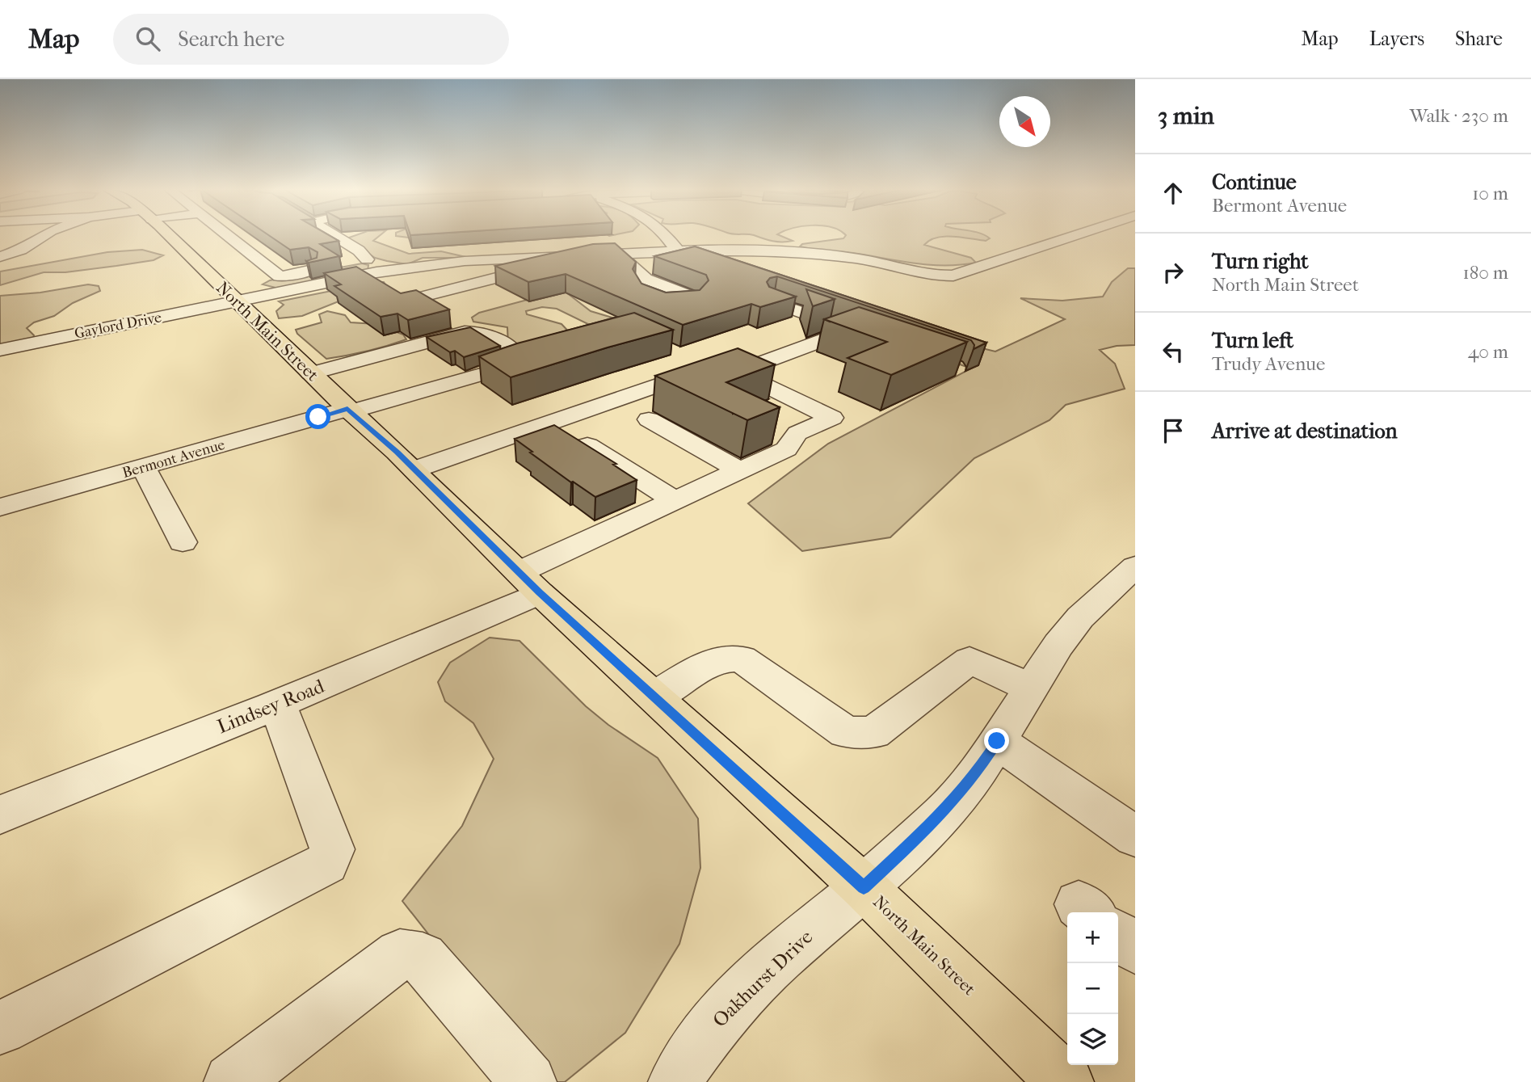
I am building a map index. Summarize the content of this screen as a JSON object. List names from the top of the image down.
{
  "streets": {
    "main road": ["North Main Street"],
    "street": [
      "Gaylord Drive",
      "Bermont Avenue",
      "Lindsey Road",
      "Oakhurst Drive"
    ]
  },
  "crossings": [
    ["Gaylord Drive", "North Main Street"],
    ["North Main Street", "Bermont Avenue"],
    ["North Main Street", "Lindsey Road"],
    ["North Main Street", "Oakhurst Drive"]
  ],
  "north": "bottom right",
  "page": {
    "header": "Map",
    "search": "Search here",
    "nav": ["Map", "Layers", "Share"],
    "heading": ["3 min", "Walk · 230 m"],
    "list": [
      ["Continue", "Bermont Avenue", "10 m"],
      ["Turn right", "North Main Street", "180 m"],
      ["Turn left", "Trudy Avenue", "40 m"],
      "Arrive at destination"
    ],
    "map_buttons": ["+", "−"]
  }
}
